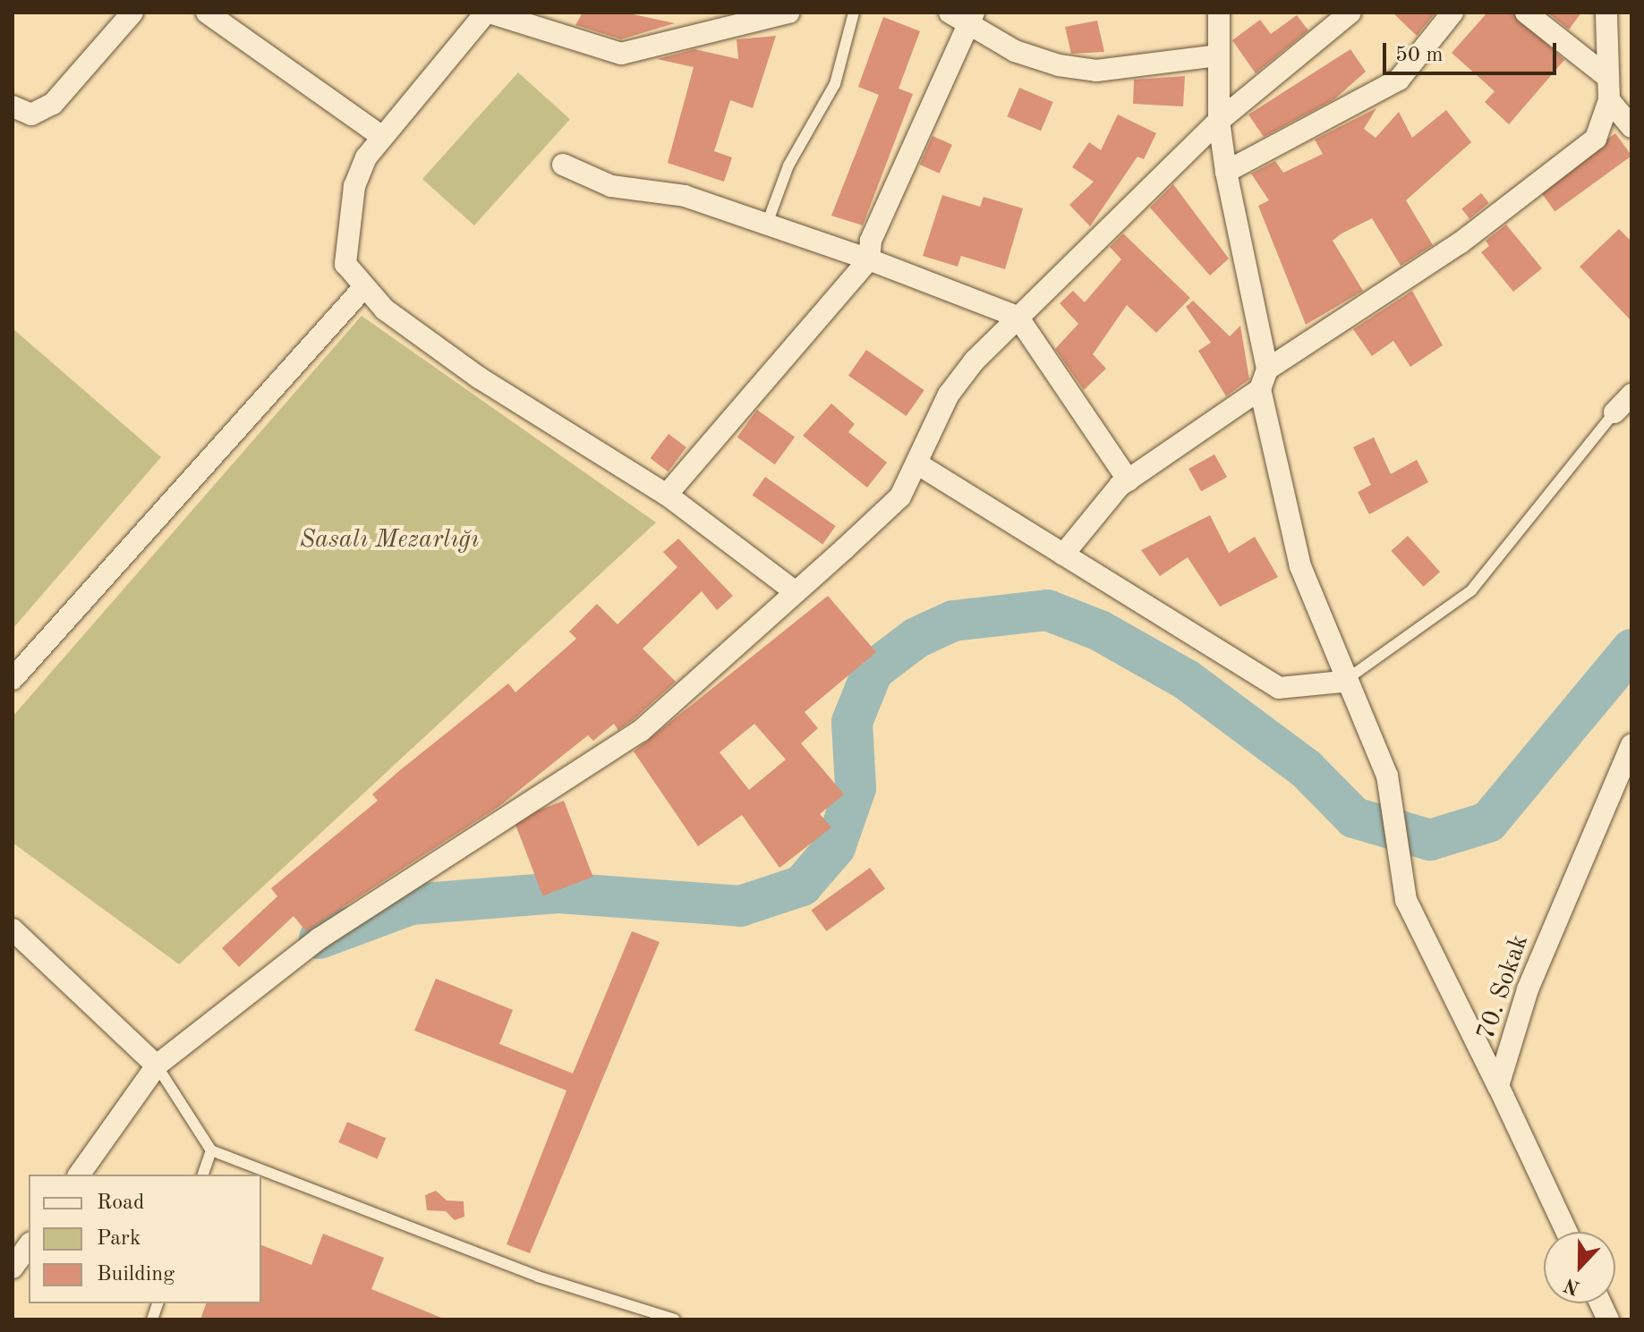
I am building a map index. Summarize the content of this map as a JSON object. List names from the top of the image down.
{
  "streets": {
    "street": ["70. Sokak"]
  },
  "parks": ["Sasalı Mezarlığı"],
  "legend": ["Road", "Park", "Building"],
  "scale_bar": "50 m",
  "north": "bottom"
}
